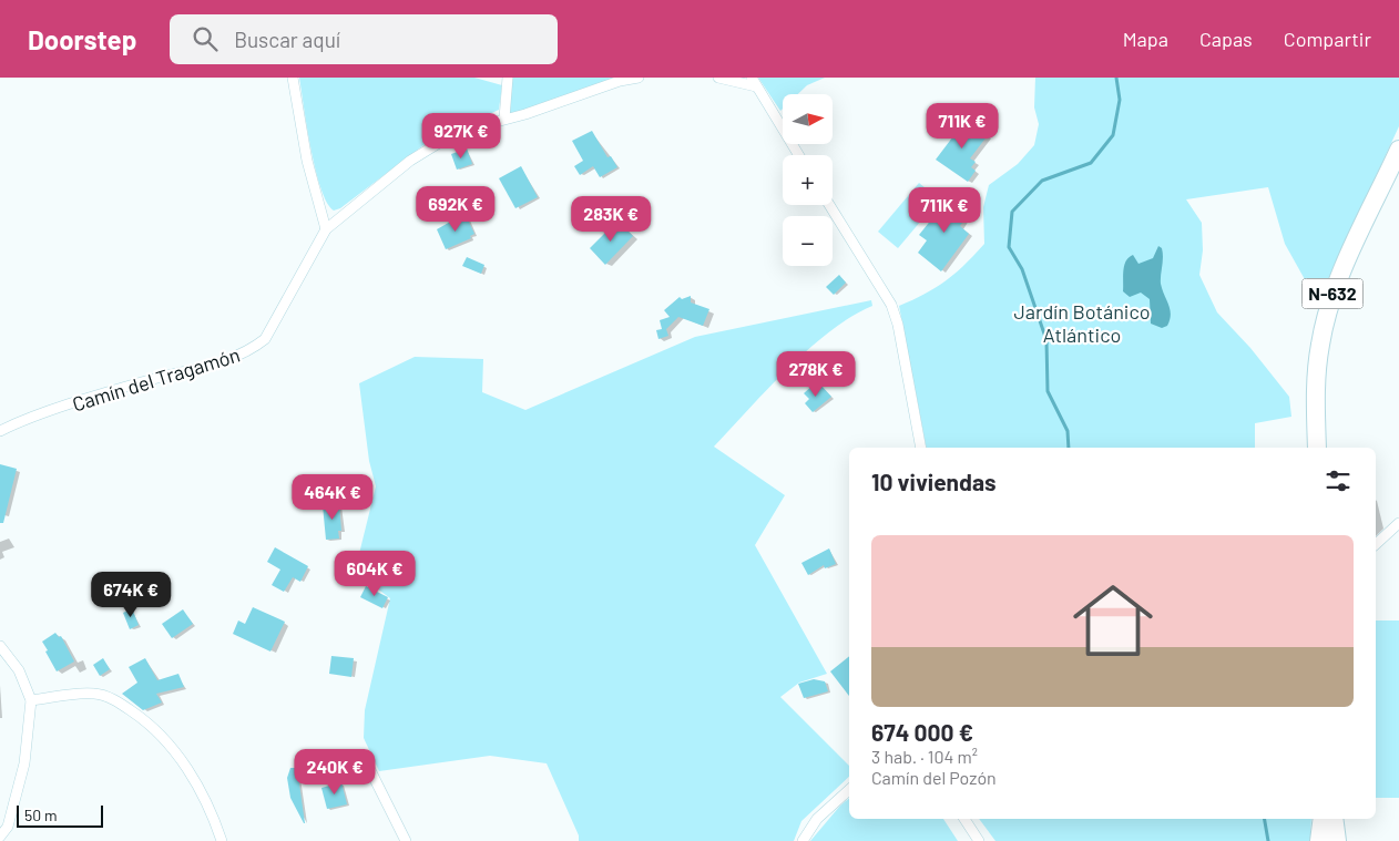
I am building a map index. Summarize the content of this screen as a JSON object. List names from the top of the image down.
{
  "streets": {
    "highway": ["N-632"],
    "street": ["Camín del Tragamón"]
  },
  "parks": ["Jardín Botánico Atlántico"],
  "scale_bar": "50 m",
  "north": "right",
  "page": {
    "header": "Doorstep",
    "search": "Buscar aquí",
    "nav": ["Mapa", "Capas", "Compartir"],
    "map_buttons": ["+", "−"],
    "price": [
      "711K €",
      "927K €",
      "692K €",
      "711K €",
      "283K €",
      "278K €",
      "464K €",
      "604K €",
      "674K €",
      "240K €"
    ],
    "heading": "10 viviendas",
    "list": [
      {
        "name": "674 000 €",
        "note": "3 hab. · 104 m² · Camín del Pozón"
      }
    ],
    "scale": "50 m"
  }
}
